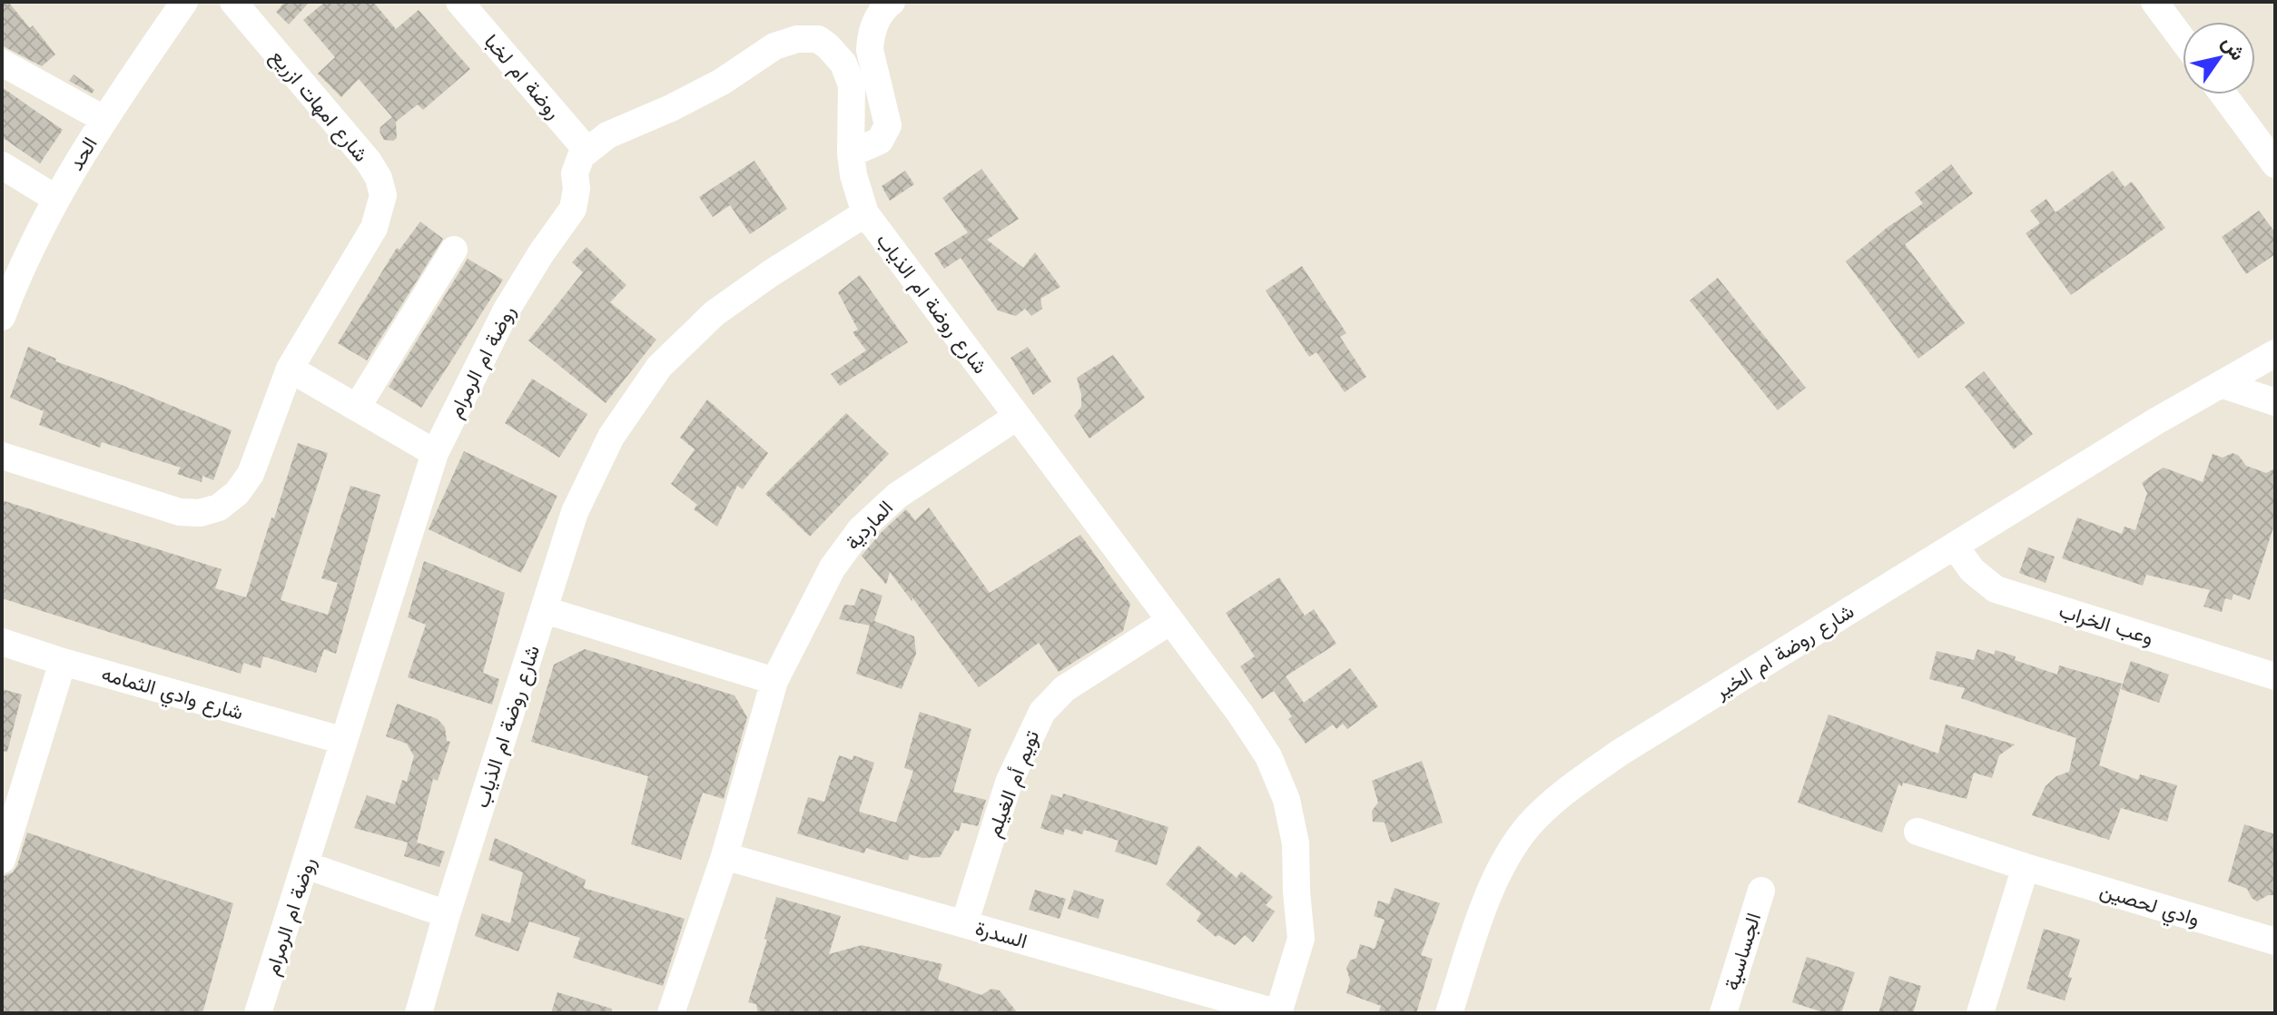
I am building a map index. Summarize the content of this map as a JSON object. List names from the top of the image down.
{
  "streets": {
    "street": [
      "روضة ام لخبا",
      "شارع امهات ازريع",
      "الحد",
      "شارع روضة ام الذياب",
      "روضة ام الرمرام",
      "الماردية",
      "وعب الخراب",
      "شارع روضة ام الخير",
      "شارع وادي الثمامه",
      "تويم أم الغيلم",
      "وادي لحصين",
      "السدرة",
      "الجساسية"
    ]
  },
  "crossings": [
    ["روضة ام لخبا", "روضة ام الرمرام"],
    ["شارع روضة ام الذياب", "الماردية"],
    ["شارع روضة ام الذياب", "تويم أم الغيلم"],
    ["شارع روضة ام الذياب", "السدرة"],
    ["روضة ام الرمرام", "شارع وادي الثمامه"],
    ["الماردية", "السدرة"],
    ["وعب الخراب", "شارع روضة ام الخير"],
    ["تويم أم الغيلم", "السدرة"]
  ],
  "north": "top right"
}
